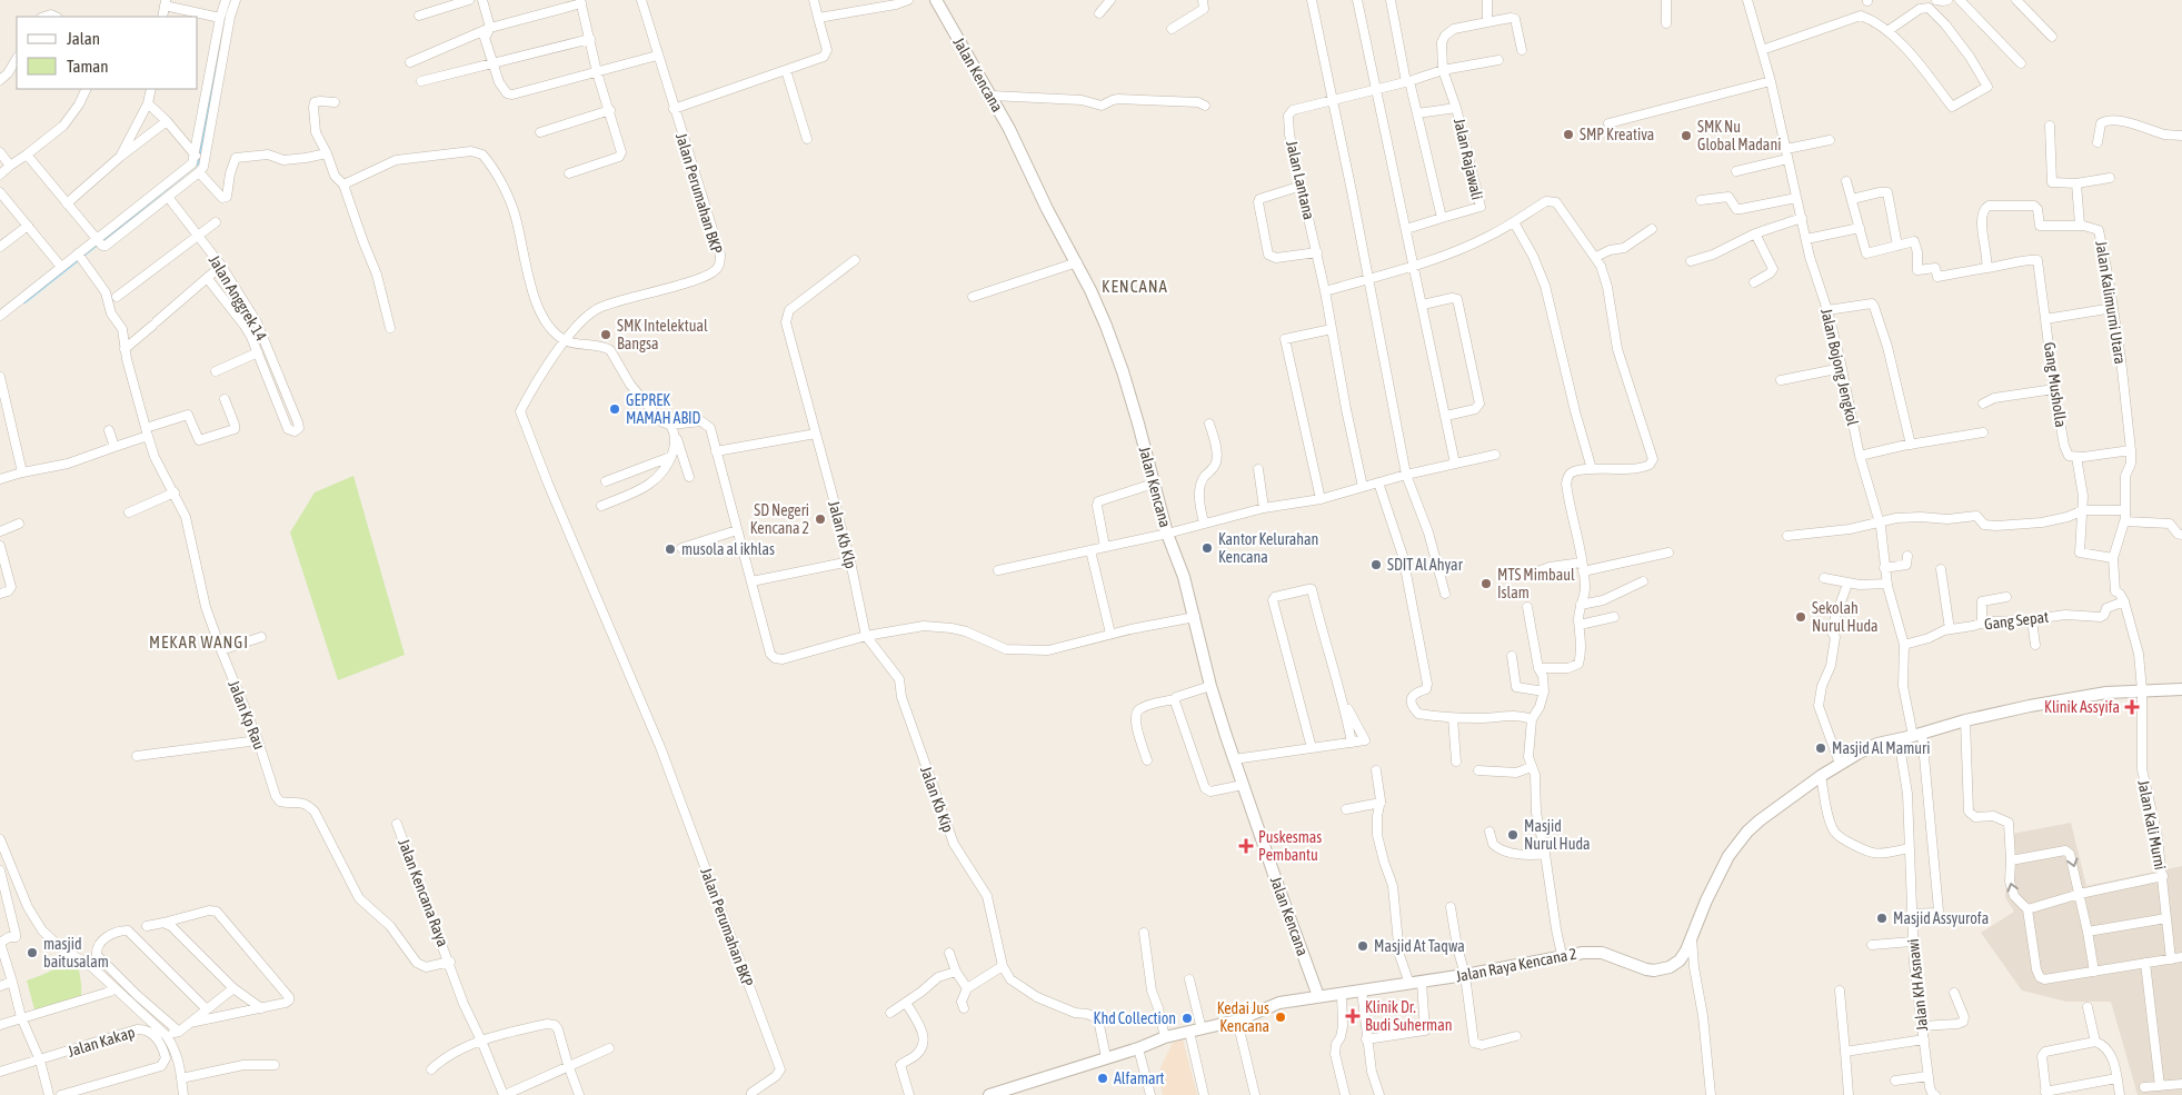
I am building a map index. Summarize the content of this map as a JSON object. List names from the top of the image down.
{
  "streets": {
    "street": [
      "Jalan Kencana",
      "Jalan Rajawali",
      "Jalan Lantana",
      "Jalan Perumahan BKP",
      "Jalan Anggrek 14",
      "Jalan Kalimurni Utara",
      "Jalan Bojong Jengkol",
      "Gang Musholla",
      "Jalan Kb Klp",
      "Gang Sepat",
      "Jalan Kp Rau",
      "Jalan Kb Kip",
      "Jalan Kali Murni",
      "Jalan Kencana Raya",
      "Jalan Raya Kencana 2",
      "Jalan KH Asnawi",
      "Jalan Kakap"
    ]
  },
  "crossings": [
    ["Jalan Kencana", "Jalan Raya Kencana 2"],
    ["Jalan Rajawali", "Jalan Lantana"],
    ["Jalan Bojong Jengkol", "Gang Sepat"],
    ["Jalan Bojong Jengkol", "Jalan Raya Kencana 2"],
    ["Jalan Bojong Jengkol", "Jalan KH Asnawi"],
    ["Jalan Kb Klp", "Jalan Kb Kip"],
    ["Jalan Kp Rau", "Jalan Kencana Raya"],
    ["Jalan Kali Murni", "Jalan Raya Kencana 2"],
    ["Jalan Raya Kencana 2", "Jalan KH Asnawi"]
  ],
  "districts": ["KENCANA", "MEKAR WANGI"],
  "places": {
    "other": [
      "SMP Kreativa",
      "SMK Nu Global Madani",
      "SMK Intelektual Bangsa",
      "GEPREK MAMAH ABID",
      "SD Negeri Kencana 2",
      "Kantor Kelurahan Kencana",
      "musola al ikhlas",
      "SDIT Al Ahyar",
      "MTS Mimbaul Islam",
      "Sekolah Nurul Huda",
      "Masjid Al Mamuri",
      "Masjid Nurul Huda",
      "Masjid Assyurofa",
      "Masjid At Taqwa",
      "masjid baitusalam",
      "Kedai Jus Kencana",
      "Khd Collection",
      "Alfamart"
    ],
    "health": ["Klinik Assyifa", "Puskesmas Pembantu", "Klinik Dr. Budi Suherman"]
  },
  "legend": ["Jalan", "Taman"]
}
